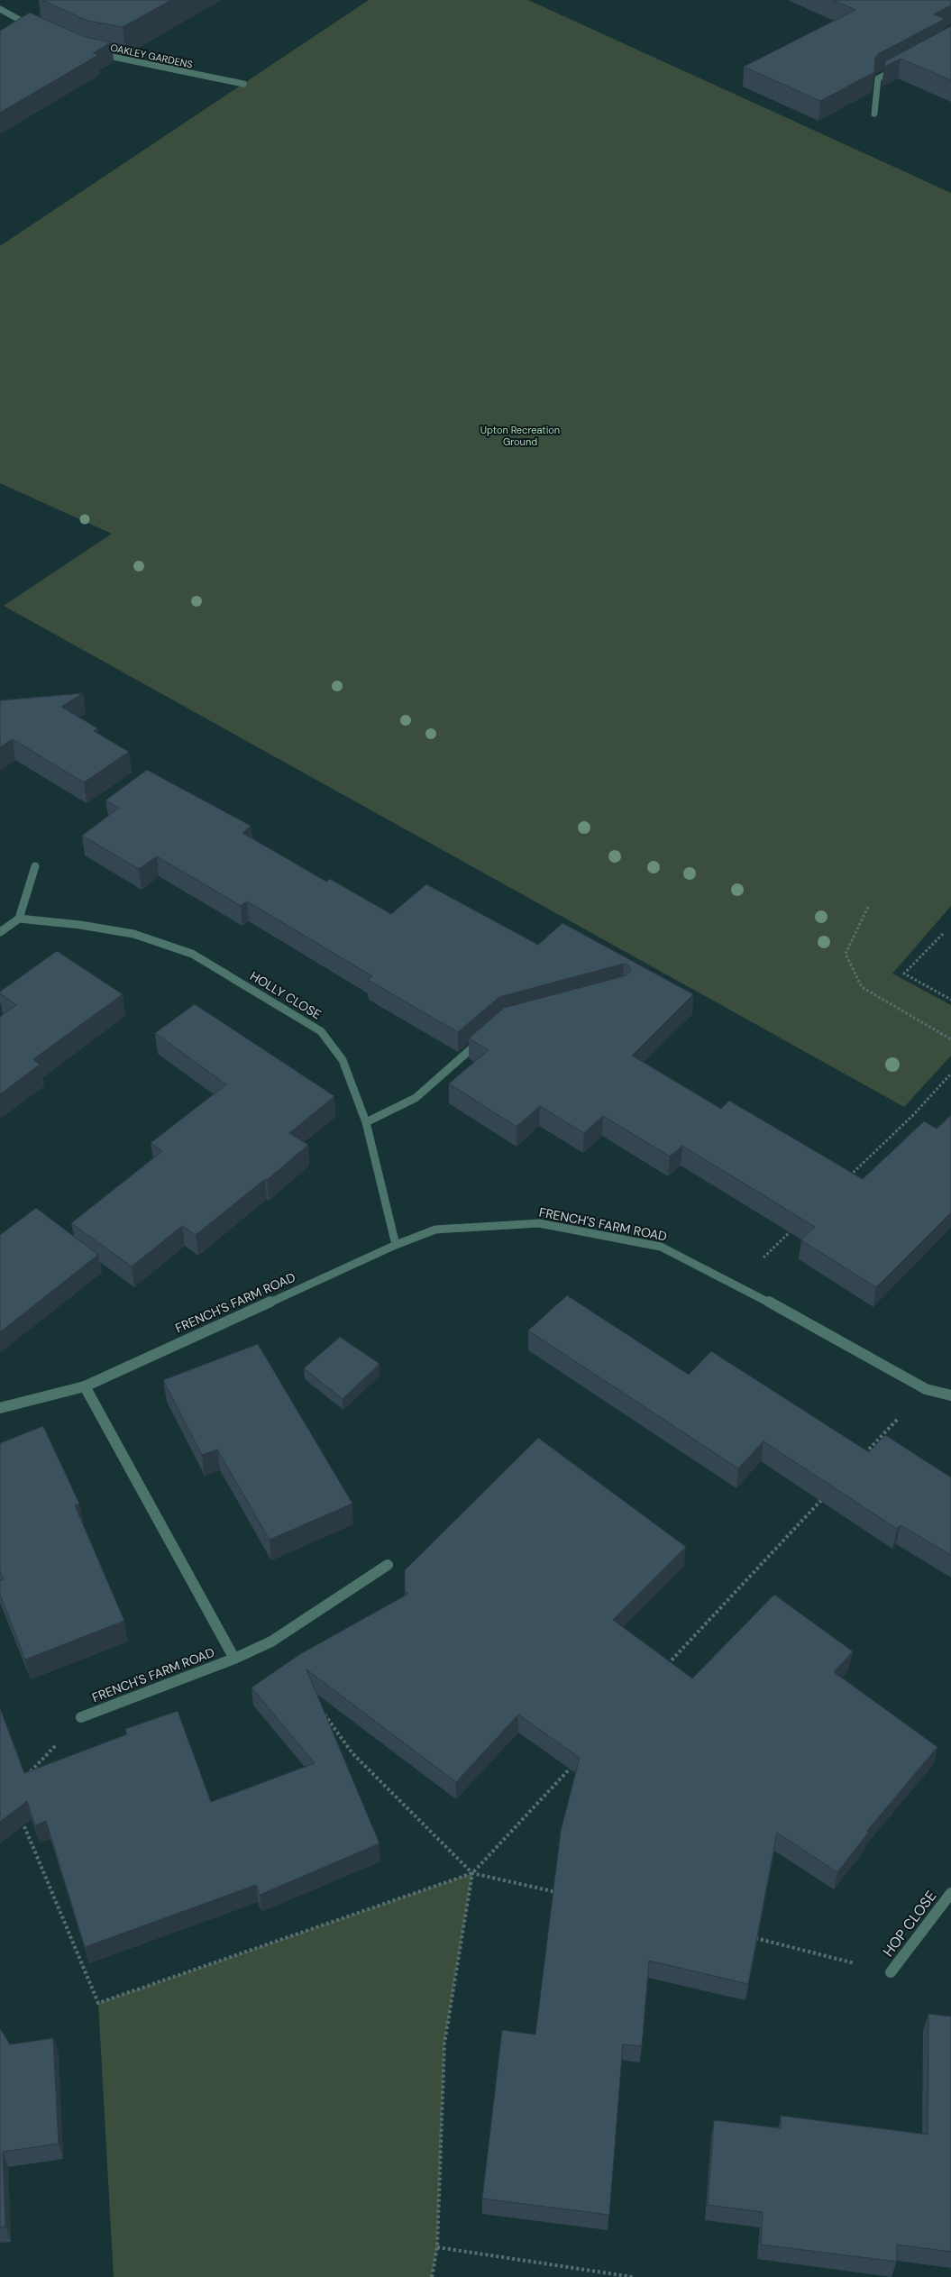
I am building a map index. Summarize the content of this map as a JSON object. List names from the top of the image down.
{
  "streets": {
    "street": [
      "OAKLEY GARDENS",
      "HOLLY CLOSE",
      "FRENCH'S FARM ROAD",
      "HOP CLOSE"
    ]
  },
  "crossings": [
    ["HOLLY CLOSE", "FRENCH'S FARM ROAD"]
  ],
  "parks": ["Upton Recreation Ground"]
}
